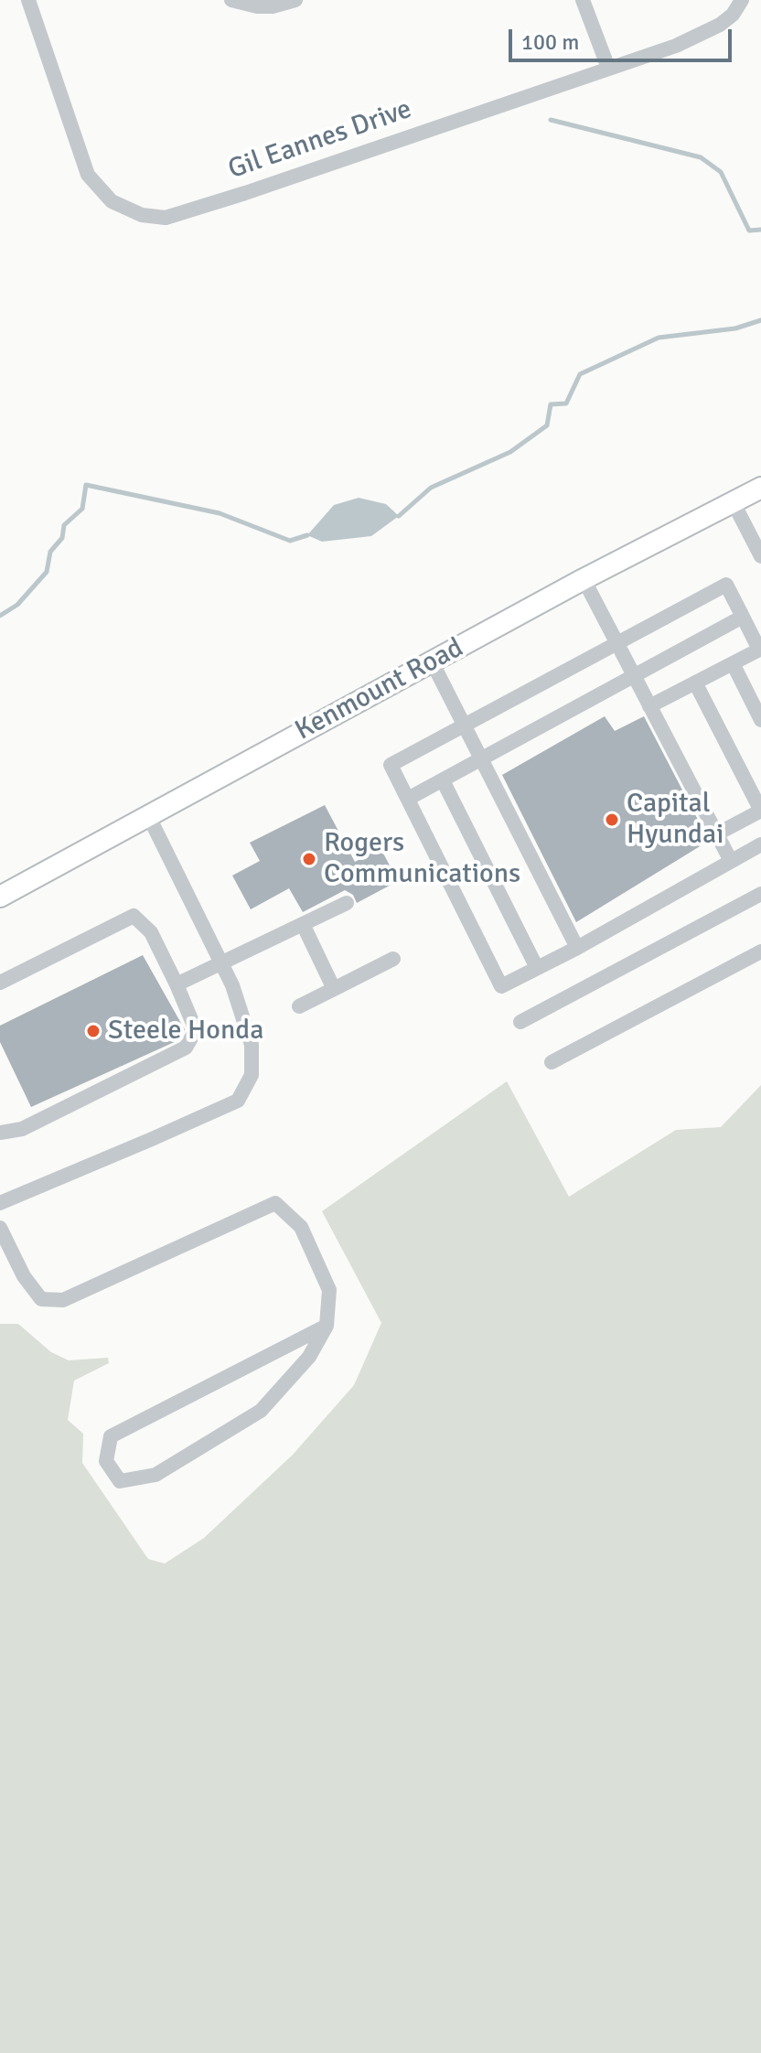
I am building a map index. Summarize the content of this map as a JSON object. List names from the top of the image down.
{
  "streets": {
    "main road": ["Kenmount Road"],
    "street": ["Gil Eannes Drive"]
  },
  "places": ["Capital Hyundai", "Rogers Communications", "Steele Honda"],
  "scale_bar": "100 m"
}
